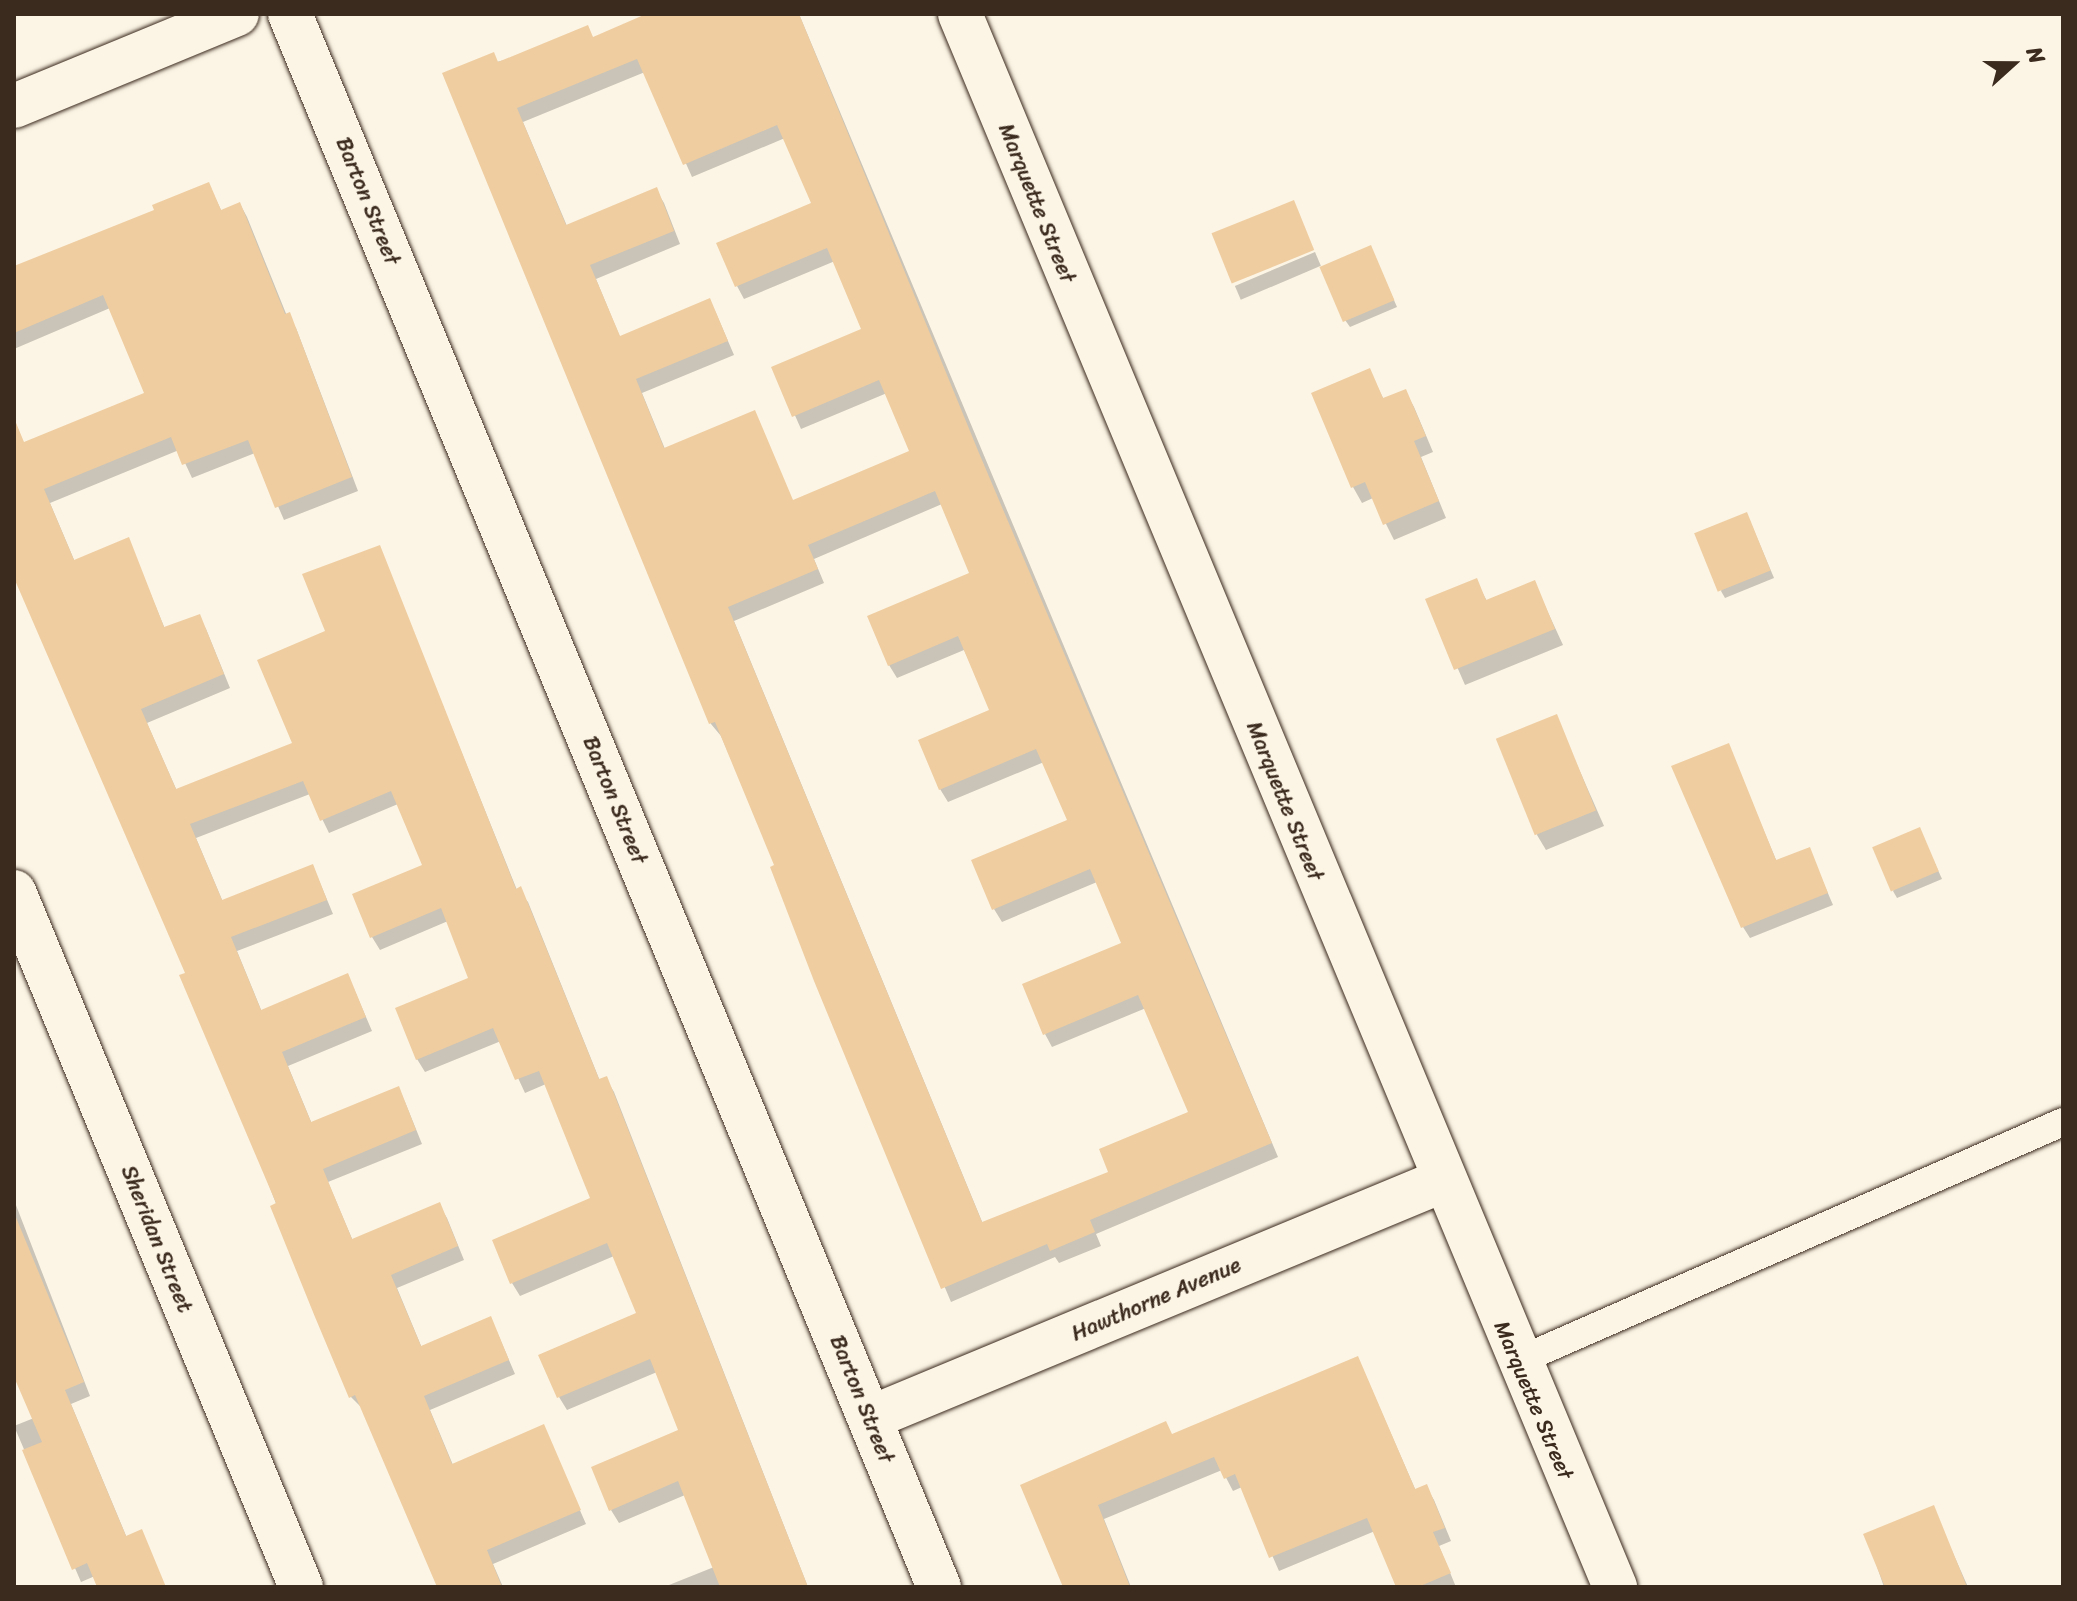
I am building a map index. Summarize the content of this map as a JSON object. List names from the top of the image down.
{
  "streets": {
    "street": [
      "Barton Street",
      "Marquette Street",
      "Sheridan Street",
      "Hawthorne Avenue"
    ]
  },
  "crossings": [
    ["Barton Street", "Hawthorne Avenue"],
    ["Marquette Street", "Hawthorne Avenue"]
  ],
  "north": "right"
}
